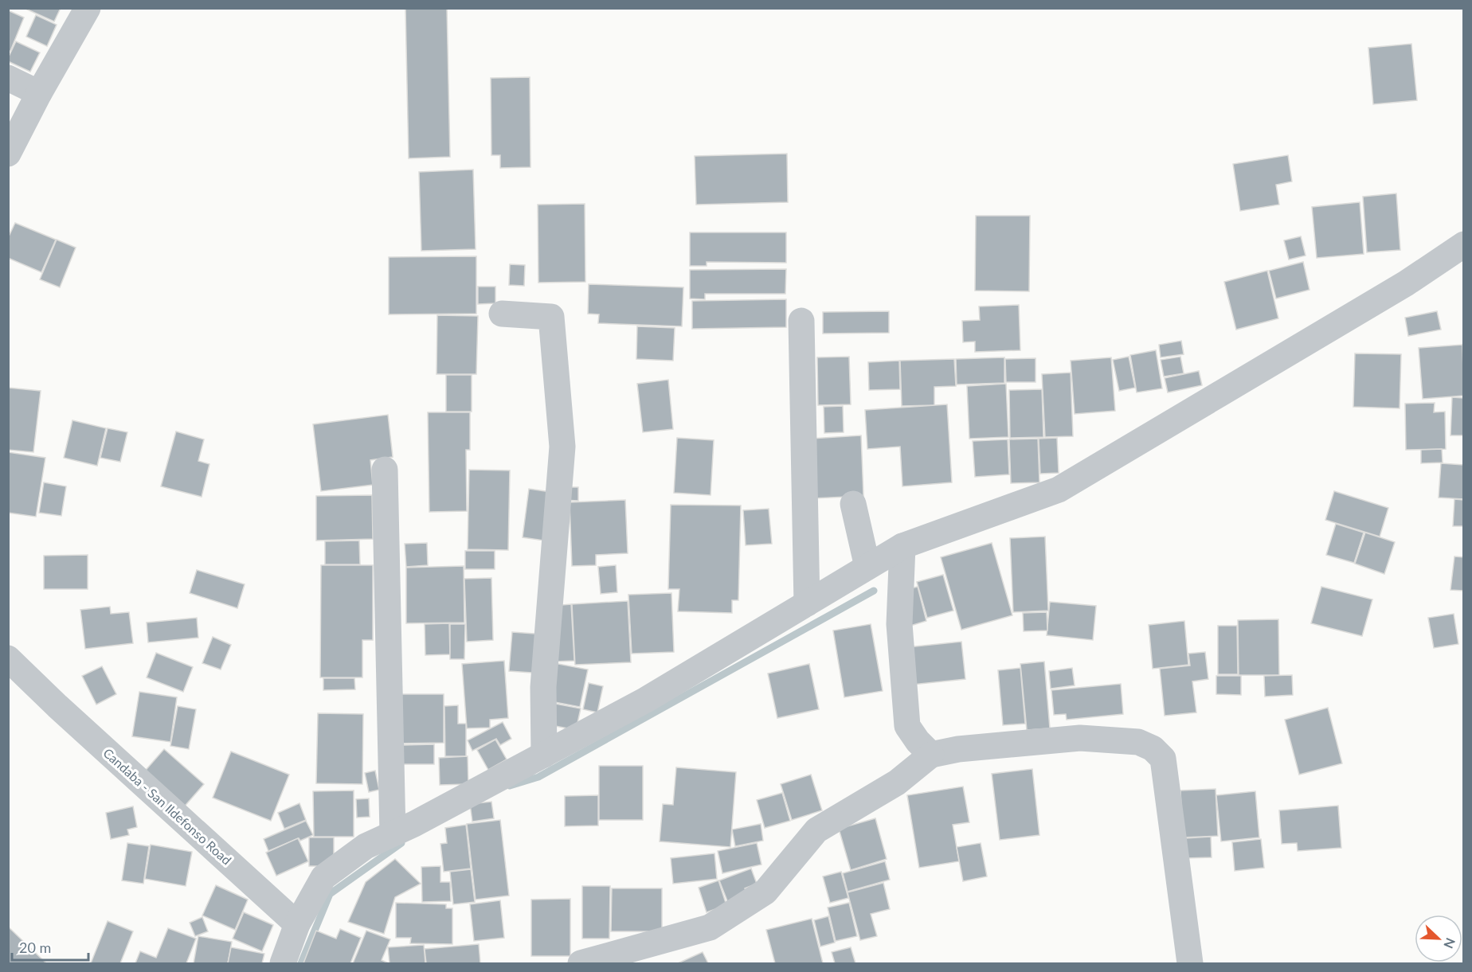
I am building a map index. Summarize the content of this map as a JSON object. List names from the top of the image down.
{
  "streets": {
    "street": ["Candaba - San Ildefonso Road"]
  },
  "scale_bar": "20 m",
  "north": "bottom right"
}
